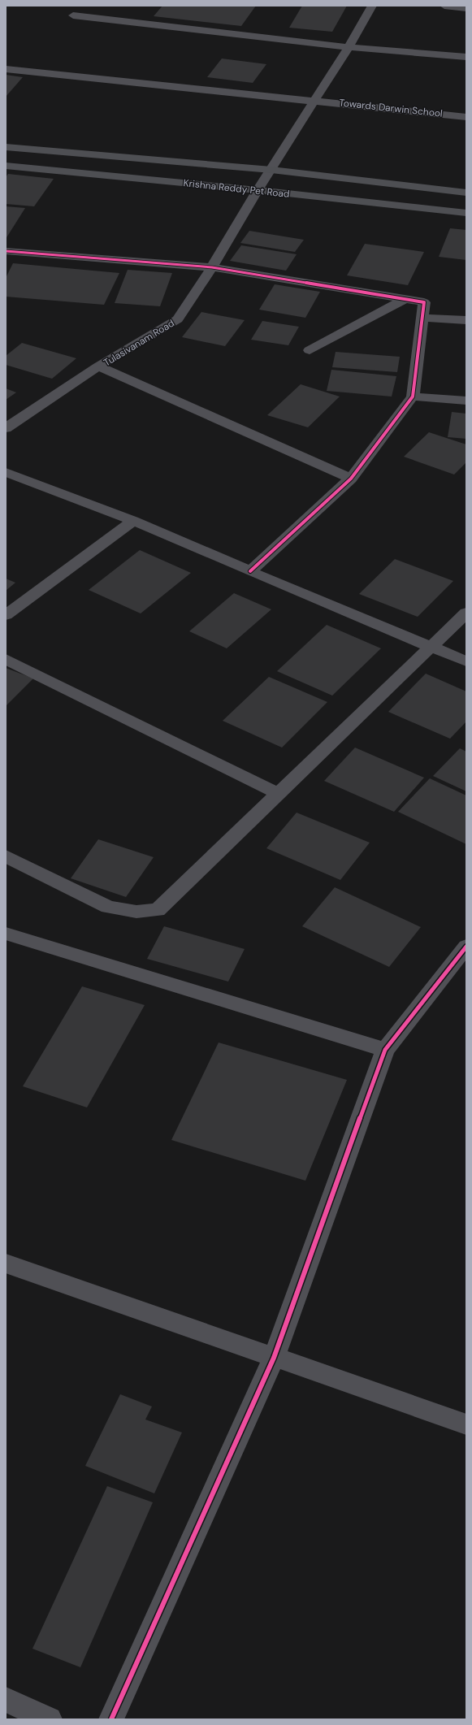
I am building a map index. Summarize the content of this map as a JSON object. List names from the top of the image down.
{
  "streets": {
    "main road": ["Krishna Reddy Pet Road"],
    "street": ["Towards Darwin School", "Tulasivanam Road"]
  },
  "crossings": [
    ["Towards Darwin School", "Tulasivanam Road"],
    ["Krishna Reddy Pet Road", "Tulasivanam Road"]
  ]
}
